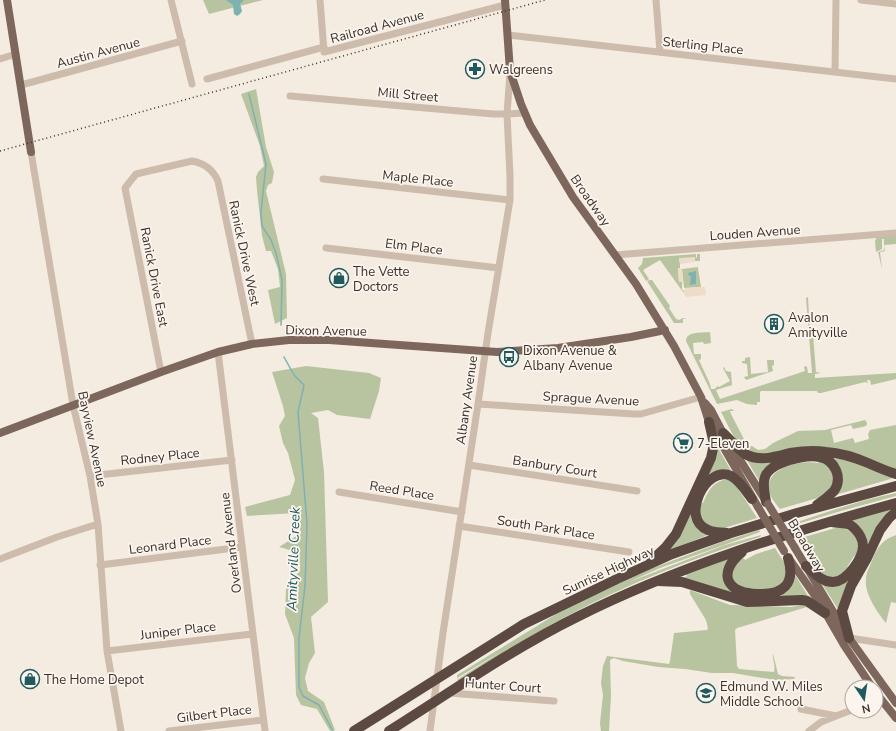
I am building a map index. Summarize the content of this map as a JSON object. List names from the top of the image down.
{
  "streets": {
    "highway": ["Sunrise Highway"],
    "main road": ["Broadway", "Dixon Avenue"],
    "street": [
      "Railroad Avenue",
      "Sterling Place",
      "Austin Avenue",
      "Mill Street",
      "Maple Place",
      "Louden Avenue",
      "Elm Place",
      "Ranick Drive West",
      "Ranick Drive East",
      "Sprague Avenue",
      "Albany Avenue",
      "Bayview Avenue",
      "Rodney Place",
      "Banbury Court",
      "Reed Place",
      "South Park Place",
      "Overland Avenue",
      "Leonard Place",
      "Juniper Place",
      "Hunter Court",
      "Gilbert Place"
    ]
  },
  "crossings": [
    ["Railroad Avenue", "Broadway"],
    ["Sterling Place", "Broadway"],
    ["Mill Street", "Broadway"],
    ["Mill Street", "Albany Avenue"],
    ["Maple Place", "Albany Avenue"],
    ["Broadway", "Louden Avenue"],
    ["Broadway", "Dixon Avenue"],
    ["Broadway", "Sprague Avenue"],
    ["Broadway", "Albany Avenue"],
    ["Elm Place", "Albany Avenue"],
    ["Ranick Drive West", "Ranick Drive East"],
    ["Ranick Drive West", "Dixon Avenue"],
    ["Ranick Drive East", "Dixon Avenue"],
    ["Dixon Avenue", "Albany Avenue"],
    ["Dixon Avenue", "Bayview Avenue"],
    ["Dixon Avenue", "Overland Avenue"],
    ["Sprague Avenue", "Albany Avenue"],
    ["Albany Avenue", "Banbury Court"],
    ["Albany Avenue", "Reed Place"],
    ["Albany Avenue", "South Park Place"],
    ["Albany Avenue", "Sunrise Highway"],
    ["Bayview Avenue", "Rodney Place"],
    ["Bayview Avenue", "Leonard Place"],
    ["Bayview Avenue", "Juniper Place"],
    ["Rodney Place", "Overland Avenue"],
    ["Overland Avenue", "Leonard Place"],
    ["Overland Avenue", "Juniper Place"],
    ["Overland Avenue", "Gilbert Place"]
  ],
  "water": ["Amityville Creek"],
  "places": {
    "pharmacy": ["Walgreens"],
    "shop": ["The Vette Doctors", "The Home Depot"],
    "building": ["Avalon Amityville"],
    "bus stop": ["Dixon Avenue & Albany Avenue"],
    "supermarket": ["7-Eleven"],
    "school or university": ["Edmund W. Miles Middle School"]
  },
  "north": "bottom"
}
